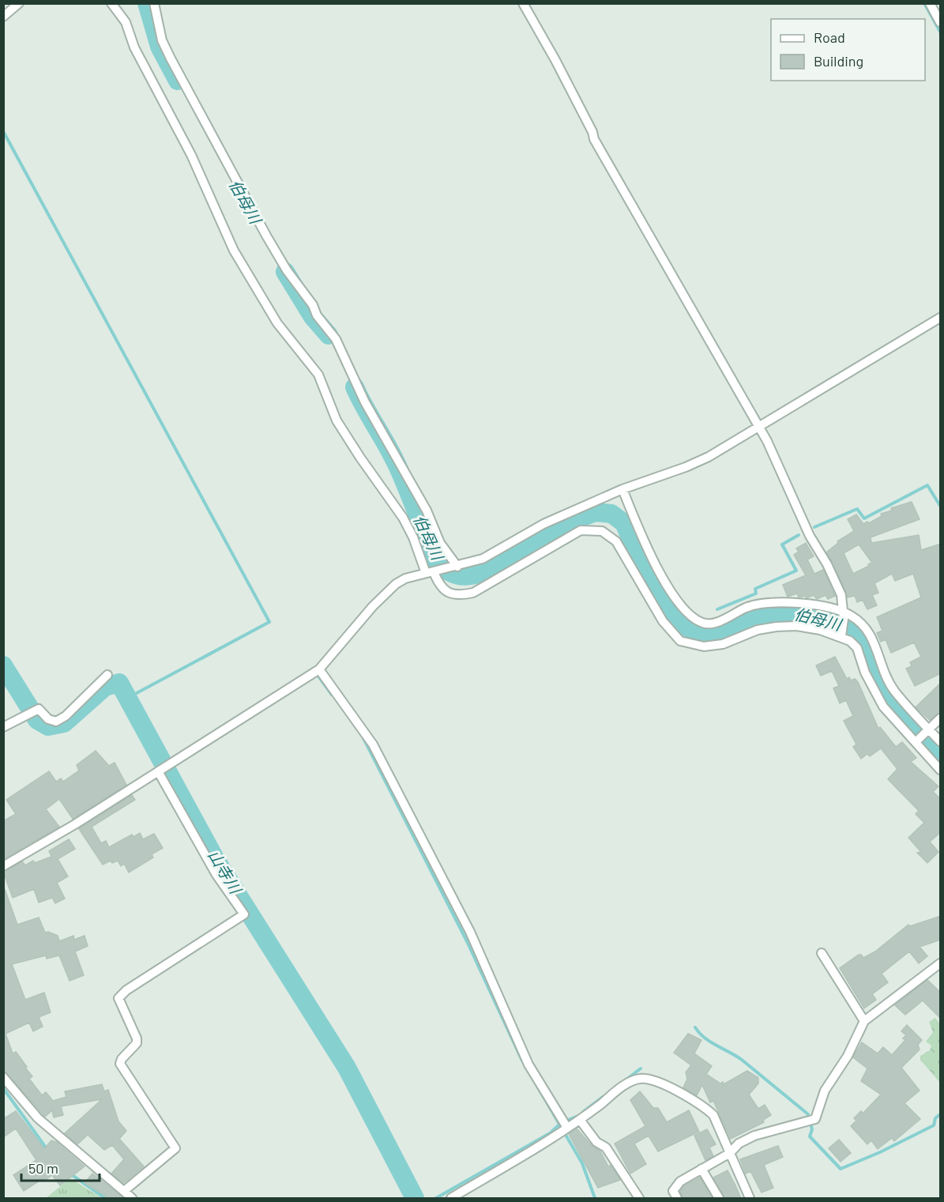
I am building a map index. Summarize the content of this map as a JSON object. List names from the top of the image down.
{
  "water": ["伯母川", "山寺川"],
  "legend": ["Road", "Building"],
  "scale_bar": "50 m"
}
